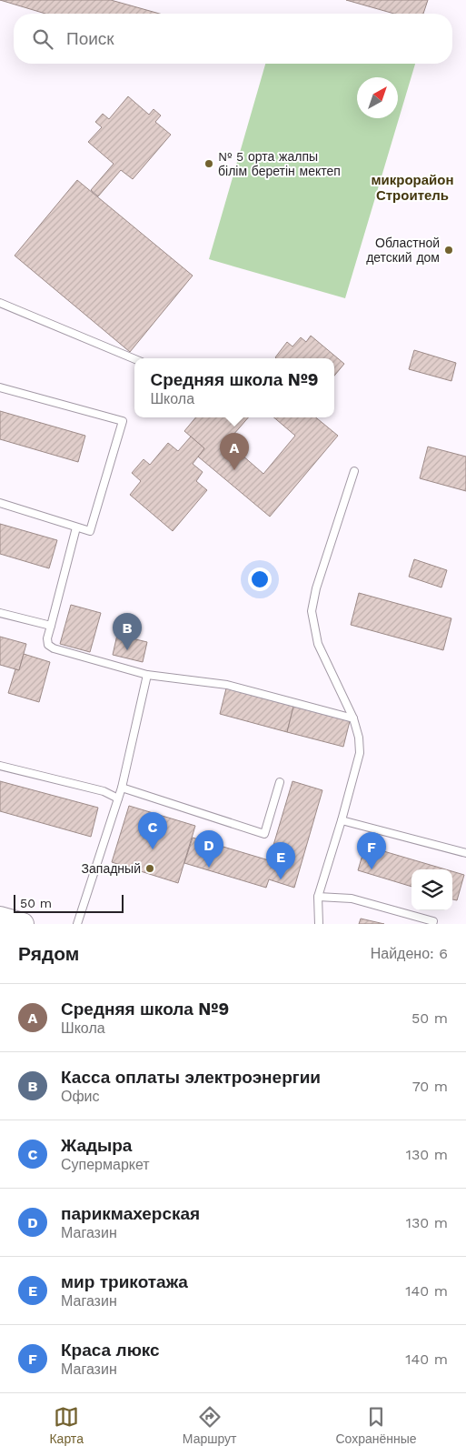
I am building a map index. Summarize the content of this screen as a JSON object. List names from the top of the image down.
{
  "districts": ["микрорайон Строитель"],
  "places": ["№ 5 орта жалпы білім беретін мектеп", "Областной детский дом", "Западный"],
  "scale_bar": "50 m",
  "north": "top right",
  "page": {
    "search": "Поиск",
    "popup": ["Средняя школа №9", "Школа"],
    "pins": [
      "A",
      "B",
      "C",
      "D",
      "F",
      "E"
    ],
    "scale": "50 m",
    "heading": ["Рядом", "Найдено: 6"],
    "list": [
      {
        "mark": "A",
        "name": "Средняя школа №9",
        "note": "Школа",
        "value": "50 m"
      },
      {
        "mark": "B",
        "name": "Касса оплаты электроэнергии",
        "note": "Офис",
        "value": "70 m"
      },
      {
        "mark": "C",
        "name": "Жадыра",
        "note": "Супермаркет",
        "value": "130 m"
      },
      {
        "mark": "D",
        "name": "парикмахерская",
        "note": "Магазин",
        "value": "130 m"
      },
      {
        "mark": "E",
        "name": "мир трикотажа",
        "note": "Магазин",
        "value": "140 m"
      },
      {
        "mark": "F",
        "name": "Краса люкс",
        "note": "Магазин",
        "value": "140 m"
      }
    ],
    "nav": ["Карта", "Маршрут", "Сохранённые"]
  }
}
